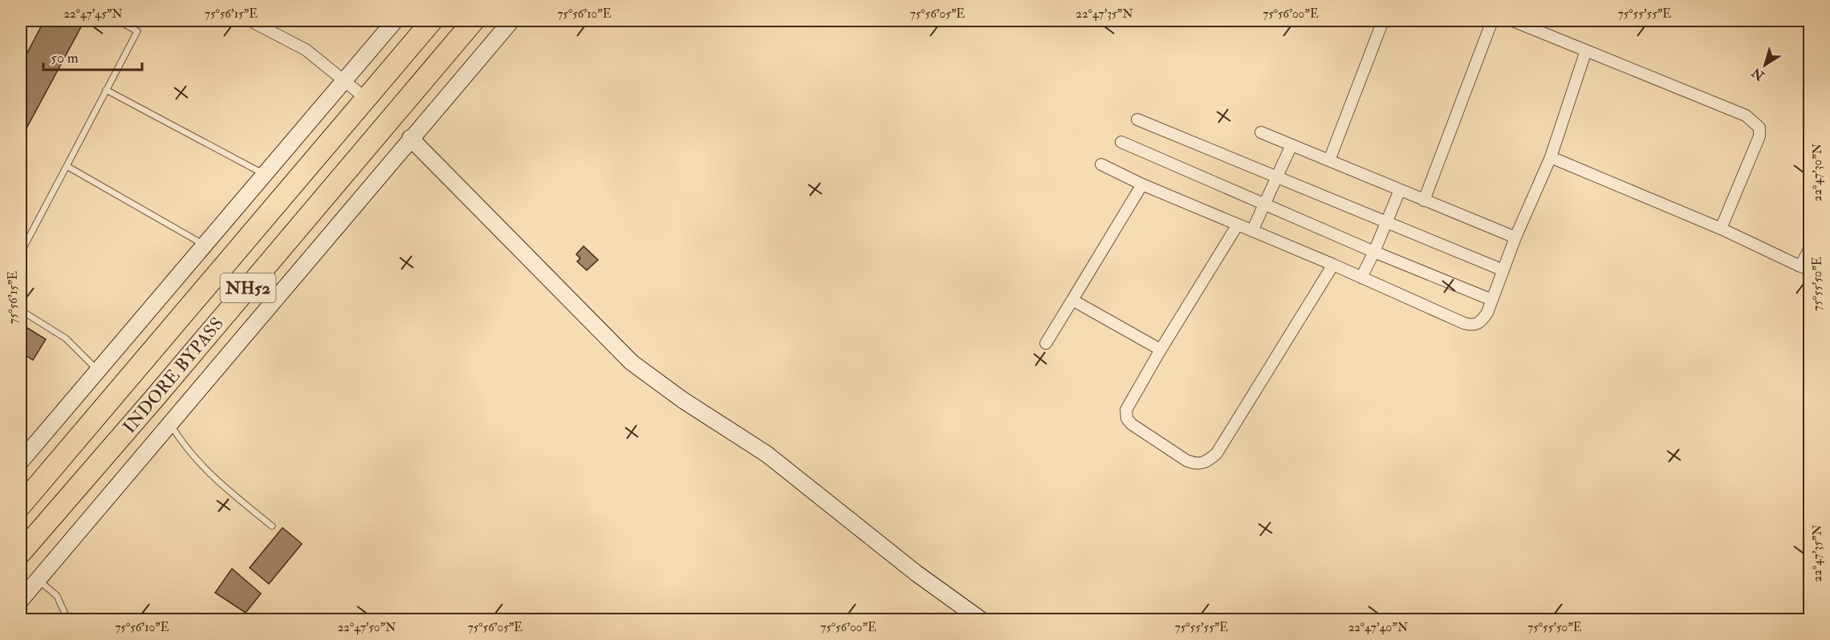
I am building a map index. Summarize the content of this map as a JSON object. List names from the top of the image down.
{
  "streets": {
    "highway": ["NH52", "INDORE BYPASS"]
  },
  "scale_bar": "50 m",
  "north": "bottom left",
  "coordinates": [
    "22°47'45\"N",
    "75°56'15\"E",
    "75°56'10\"E",
    "75°56'05\"E",
    "22°47'35\"N",
    "75°56'00\"E",
    "75°55'55\"E",
    "22°47'30\"N",
    "75°55'50\"E",
    "22°47'50\"N",
    "22°47'40\"N"
  ]
}
